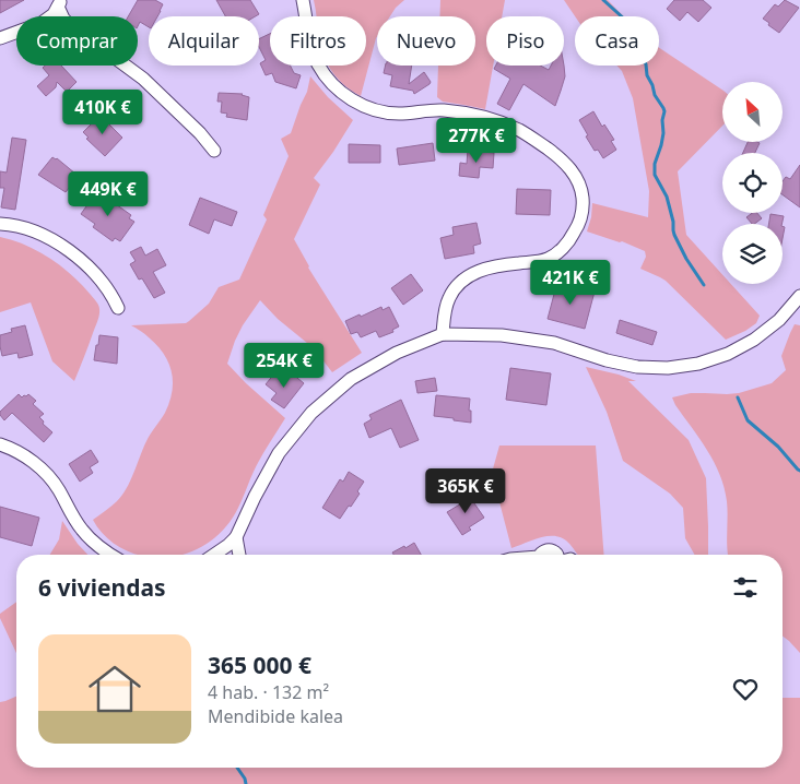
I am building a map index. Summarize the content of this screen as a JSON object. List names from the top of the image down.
{
  "north": "top left",
  "page": {
    "chip": [
      "Comprar",
      "Alquilar",
      "Filtros",
      "Nuevo",
      "Piso",
      "Casa"
    ],
    "price": [
      "410K €",
      "277K €",
      "449K €",
      "421K €",
      "254K €",
      "365K €"
    ],
    "heading": "6 viviendas",
    "list": [
      {
        "name": "365 000 €",
        "note": "4 hab. · 132 m² · Mendibide kalea"
      }
    ]
  }
}
